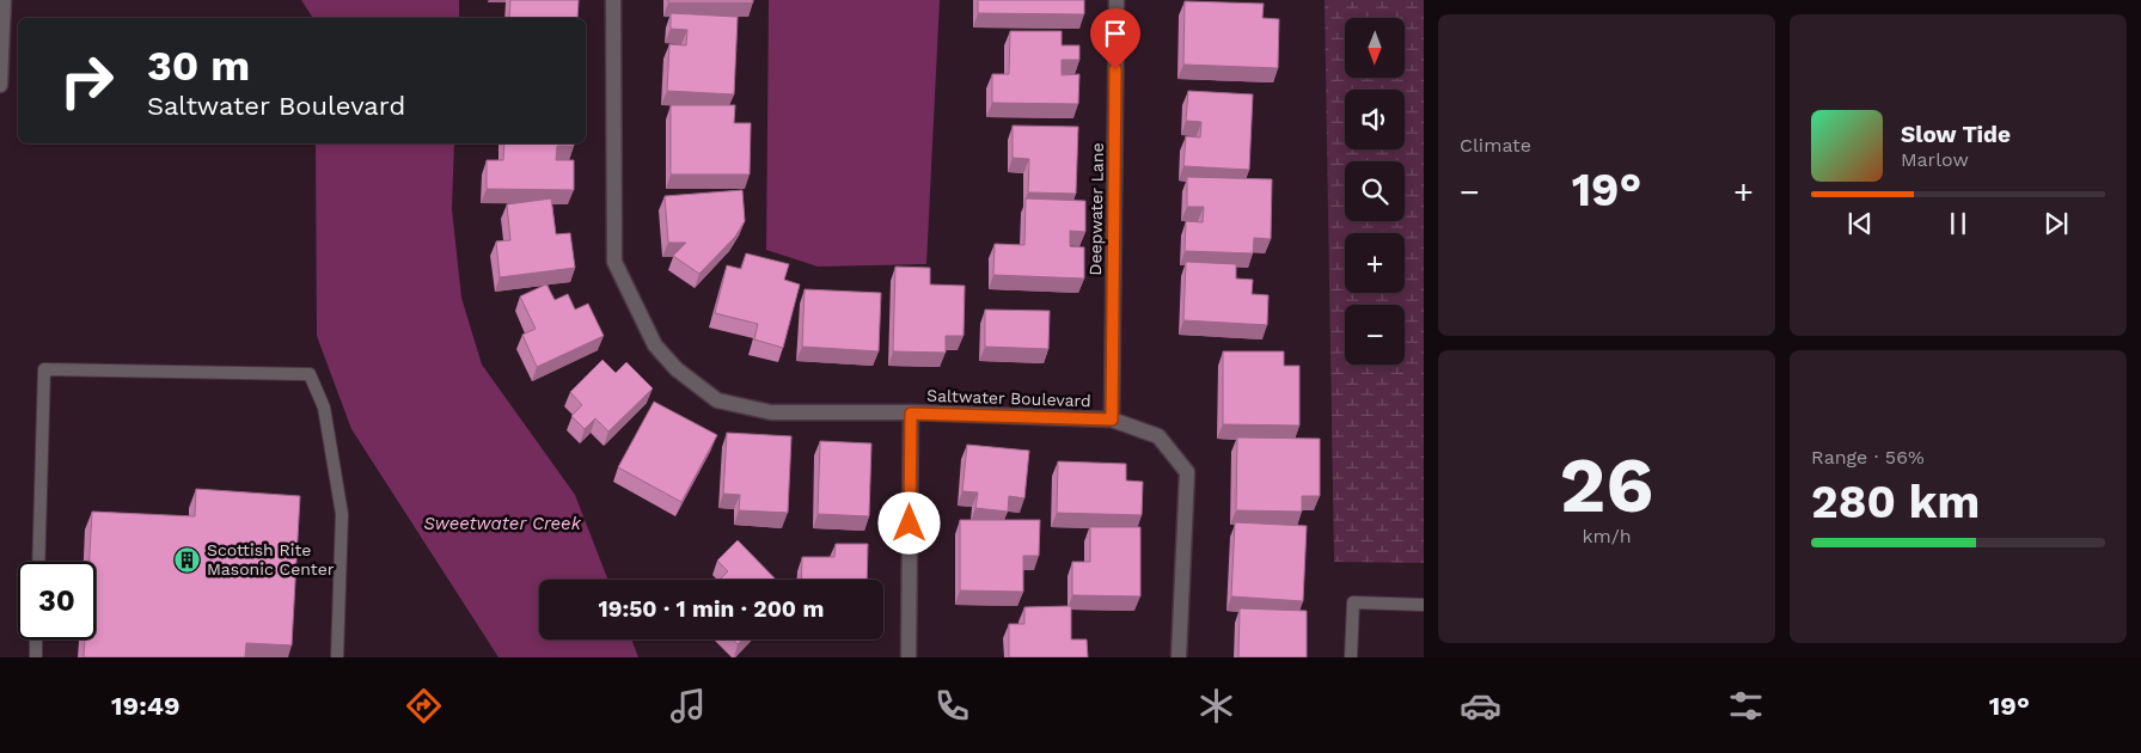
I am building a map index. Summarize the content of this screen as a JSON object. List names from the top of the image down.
{
  "streets": {
    "street": ["Deepwater Lane", "Saltwater Boulevard"]
  },
  "crossings": [
    ["Deepwater Lane", "Saltwater Boulevard"]
  ],
  "water": ["Sweetwater Creek"],
  "places": {
    "building": ["Scottish Rite Masonic Center"]
  },
  "north": "bottom",
  "page": {
    "tile": [
      "Climate",
      ["26", "km/h"],
      ["Range · 56%", "280 km"]
    ],
    "map_buttons": ["+", "−"],
    "turn": ["30 m", "Saltwater Boulevard"],
    "song": ["Slow Tide", "Marlow"],
    "heat": ["−", "19°", "+"],
    "limit": "30",
    "trip": "19:50 · 1 min · 200 m",
    "tabs": ["19:49", "19°"]
  }
}
